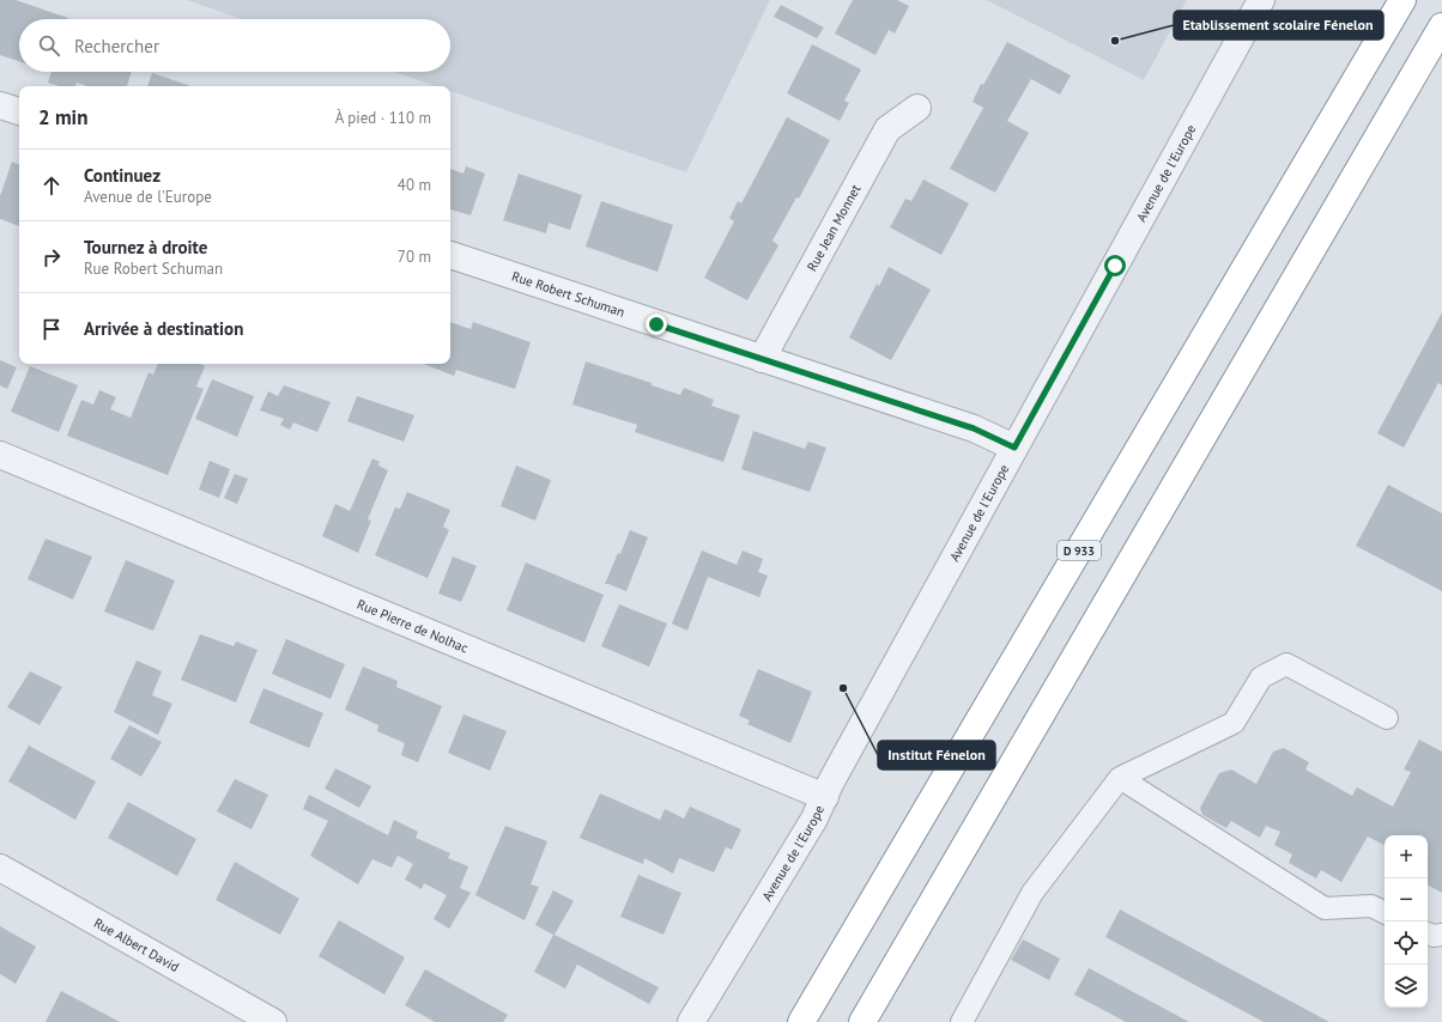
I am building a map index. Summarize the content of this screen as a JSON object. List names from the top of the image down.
{
  "streets": {
    "highway": ["D 933"],
    "street": [
      "Avenue de l'Europe",
      "Rue Jean Monnet",
      "Rue Robert Schuman",
      "Rue Pierre de Nolhac",
      "Rue Albert David"
    ]
  },
  "crossings": [
    ["Avenue de l'Europe", "Rue Robert Schuman"],
    ["Avenue de l'Europe", "Rue Pierre de Nolhac"],
    ["Rue Jean Monnet", "Rue Robert Schuman"]
  ],
  "places": ["Etablissement scolaire Fénelon", "Institut Fénelon"],
  "page": {
    "search": "Rechercher",
    "heading": ["2 min", "À pied · 110 m"],
    "list": [
      ["Continuez", "Avenue de l'Europe", "40 m"],
      ["Tournez à droite", "Rue Robert Schuman", "70 m"],
      "Arrivée à destination"
    ],
    "map_buttons": ["+", "−"]
  }
}
